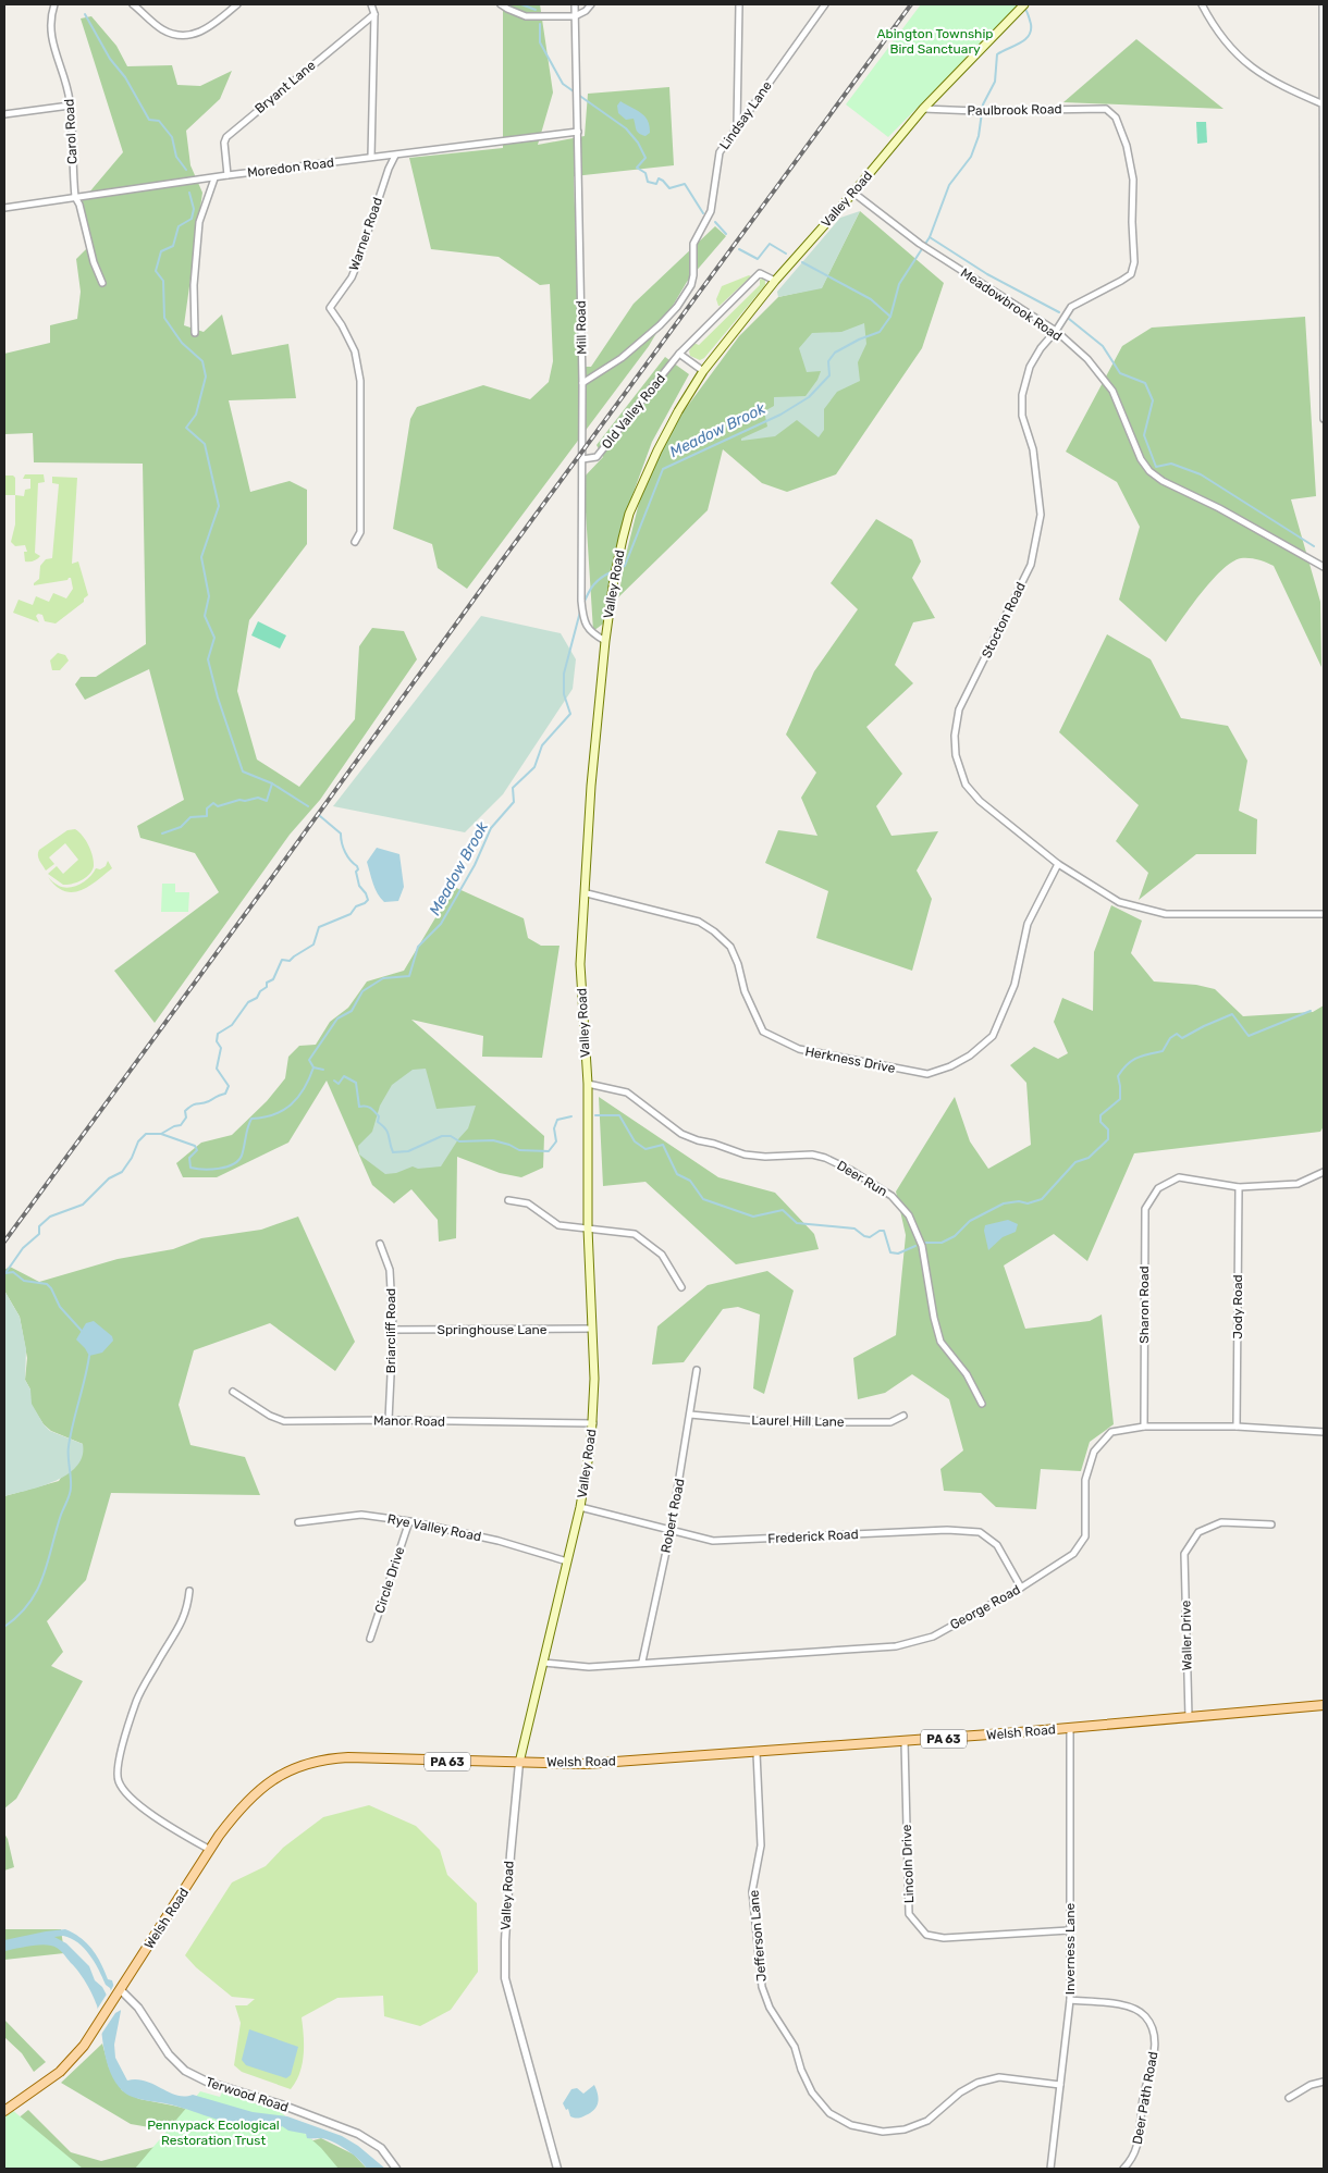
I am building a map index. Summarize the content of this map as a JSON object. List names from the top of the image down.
{
  "streets": {
    "main road": ["Valley Road", "Welsh Road", "PA 63"],
    "street": [
      "Bryant Lane",
      "Paulbrook Road",
      "Lindsay Lane",
      "Carol Road",
      "Moredon Road",
      "Warner Road",
      "Meadowbrook Road",
      "Mill Road",
      "Old Valley Road",
      "Stocton Road",
      "Herkness Drive",
      "Deer Run",
      "Sharon Road",
      "Jody Road",
      "Springhouse Lane",
      "Briarcliff Road",
      "Manor Road",
      "Laurel Hill Lane",
      "Robert Road",
      "Rye Valley Road",
      "Frederick Road",
      "Circle Drive",
      "George Road",
      "Waller Drive",
      "Lincoln Drive",
      "Jefferson Lane",
      "Inverness Lane",
      "Terwood Road",
      "Deer Path Road"
    ]
  },
  "crossings": [
    ["Bryant Lane", "Moredon Road"],
    ["Paulbrook Road", "Valley Road"],
    ["Paulbrook Road", "Stocton Road"],
    ["Lindsay Lane", "Mill Road"],
    ["Carol Road", "Moredon Road"],
    ["Moredon Road", "Warner Road"],
    ["Moredon Road", "Mill Road"],
    ["Valley Road", "Meadowbrook Road"],
    ["Valley Road", "Mill Road"],
    ["Valley Road", "Old Valley Road"],
    ["Valley Road", "Herkness Drive"],
    ["Valley Road", "Deer Run"],
    ["Valley Road", "Springhouse Lane"],
    ["Valley Road", "Manor Road"],
    ["Valley Road", "Rye Valley Road"],
    ["Valley Road", "Frederick Road"],
    ["Valley Road", "George Road"],
    ["Valley Road", "Welsh Road"],
    ["Meadowbrook Road", "Stocton Road"],
    ["Mill Road", "Old Valley Road"],
    ["Stocton Road", "Herkness Drive"],
    ["Sharon Road", "Jody Road"],
    ["Sharon Road", "George Road"],
    ["Jody Road", "George Road"],
    ["Springhouse Lane", "Briarcliff Road"],
    ["Briarcliff Road", "Manor Road"],
    ["Laurel Hill Lane", "Robert Road"],
    ["Robert Road", "Frederick Road"],
    ["Robert Road", "George Road"],
    ["Rye Valley Road", "Circle Drive"],
    ["Frederick Road", "George Road"],
    ["Waller Drive", "Welsh Road"],
    ["Welsh Road", "Lincoln Drive"],
    ["Welsh Road", "Jefferson Lane"],
    ["Welsh Road", "Inverness Lane"],
    ["Welsh Road", "Terwood Road"],
    ["Lincoln Drive", "Inverness Lane"],
    ["Jefferson Lane", "Inverness Lane"],
    ["Inverness Lane", "Deer Path Road"]
  ],
  "water": ["Meadow Brook"],
  "parks": ["Abington Township Bird Sanctuary", "Pennypack Ecological Restoration Trust"]
}
